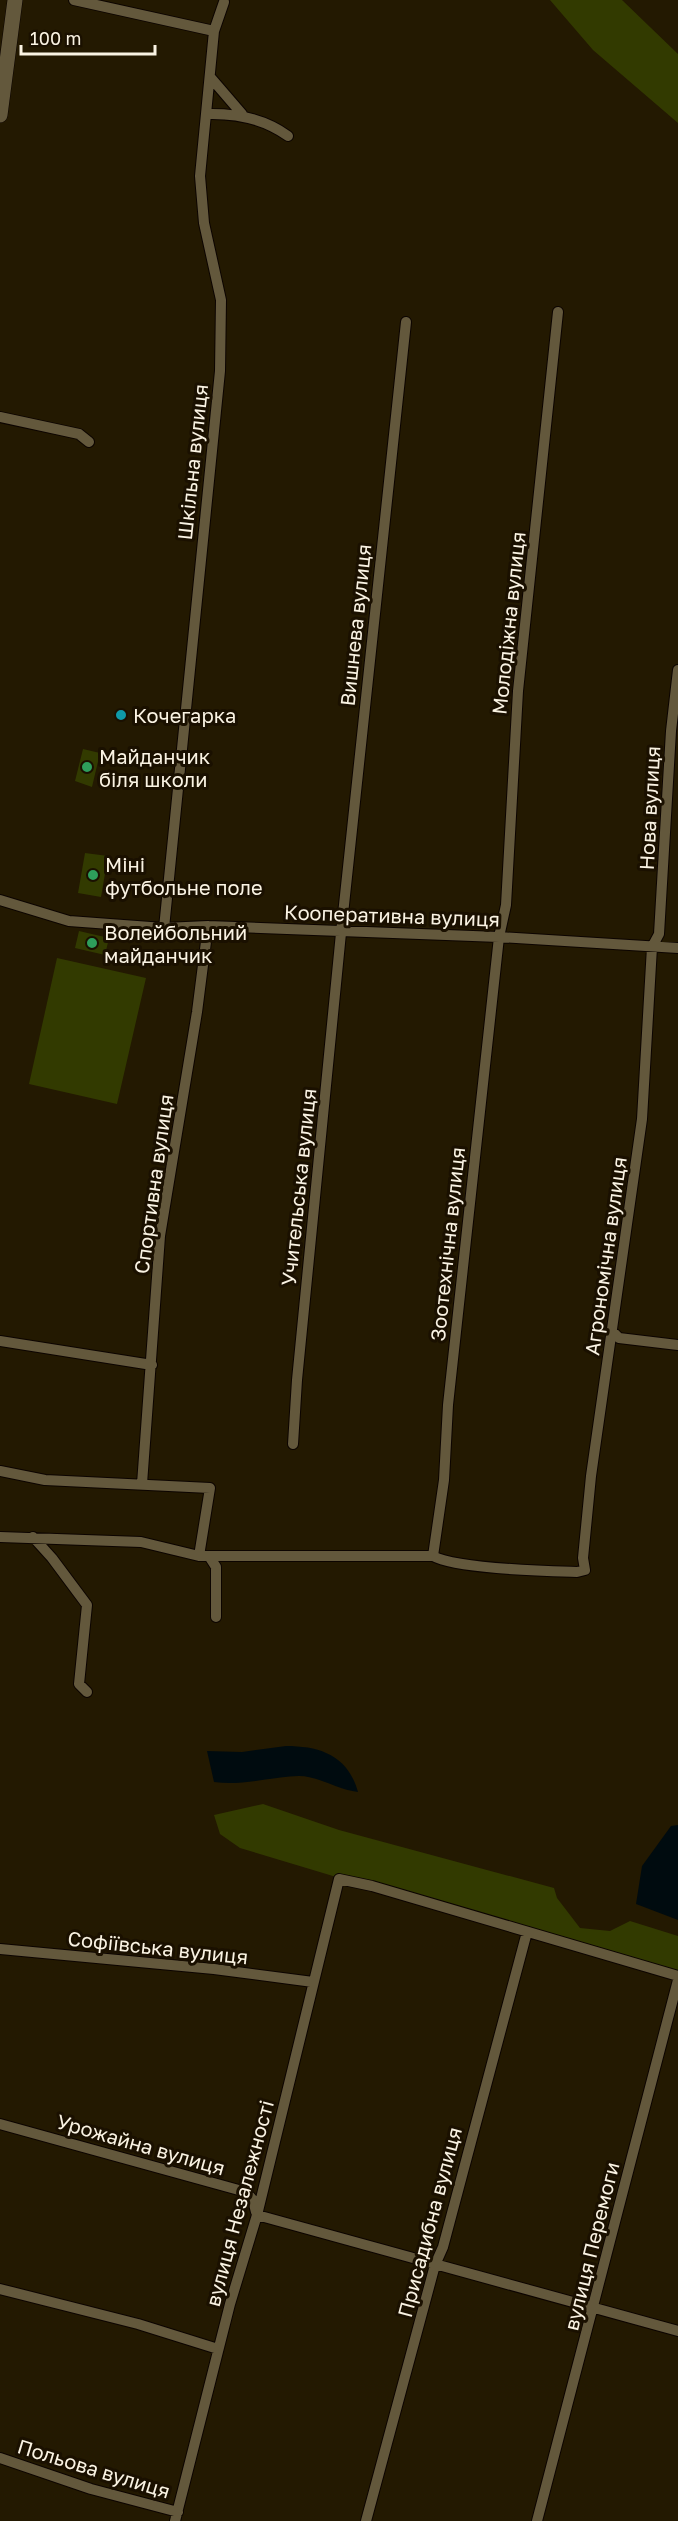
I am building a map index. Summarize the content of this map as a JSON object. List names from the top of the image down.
{
  "streets": {
    "street": [
      "Шкільна вулиця",
      "Молодіжна вулиця",
      "Вишнева вулиця",
      "Нова вулиця",
      "Кооперативна вулиця",
      "Спортивна вулиця",
      "Учительська вулиця",
      "Зоотехнічна вулиця",
      "Агрономічна вулиця",
      "Софіївська вулиця",
      "Урожайна вулиця",
      "вулиця Незалежності",
      "Присадибна вулиця",
      "вулиця Перемоги",
      "Польова вулиця"
    ]
  },
  "crossings": [
    ["Шкільна вулиця", "Кооперативна вулиця"],
    ["Молодіжна вулиця", "Кооперативна вулиця"],
    ["Молодіжна вулиця", "Зоотехнічна вулиця"],
    ["Вишнева вулиця", "Кооперативна вулиця"],
    ["Вишнева вулиця", "Учительська вулиця"],
    ["Нова вулиця", "Кооперативна вулиця"],
    ["Нова вулиця", "Агрономічна вулиця"],
    ["Кооперативна вулиця", "Спортивна вулиця"],
    ["Кооперативна вулиця", "Учительська вулиця"],
    ["Кооперативна вулиця", "Зоотехнічна вулиця"],
    ["Кооперативна вулиця", "Агрономічна вулиця"],
    ["Зоотехнічна вулиця", "Агрономічна вулиця"],
    ["Софіївська вулиця", "вулиця Незалежності"],
    ["Урожайна вулиця", "вулиця Незалежності"],
    ["вулиця Незалежності", "Присадибна вулиця"],
    ["вулиця Незалежності", "Польова вулиця"]
  ],
  "places": [
    "Кочегарка",
    "Майданчик біля школи",
    "Міні футбольне поле",
    "Волейбольний майданчик"
  ],
  "scale_bar": "100 m"
}
